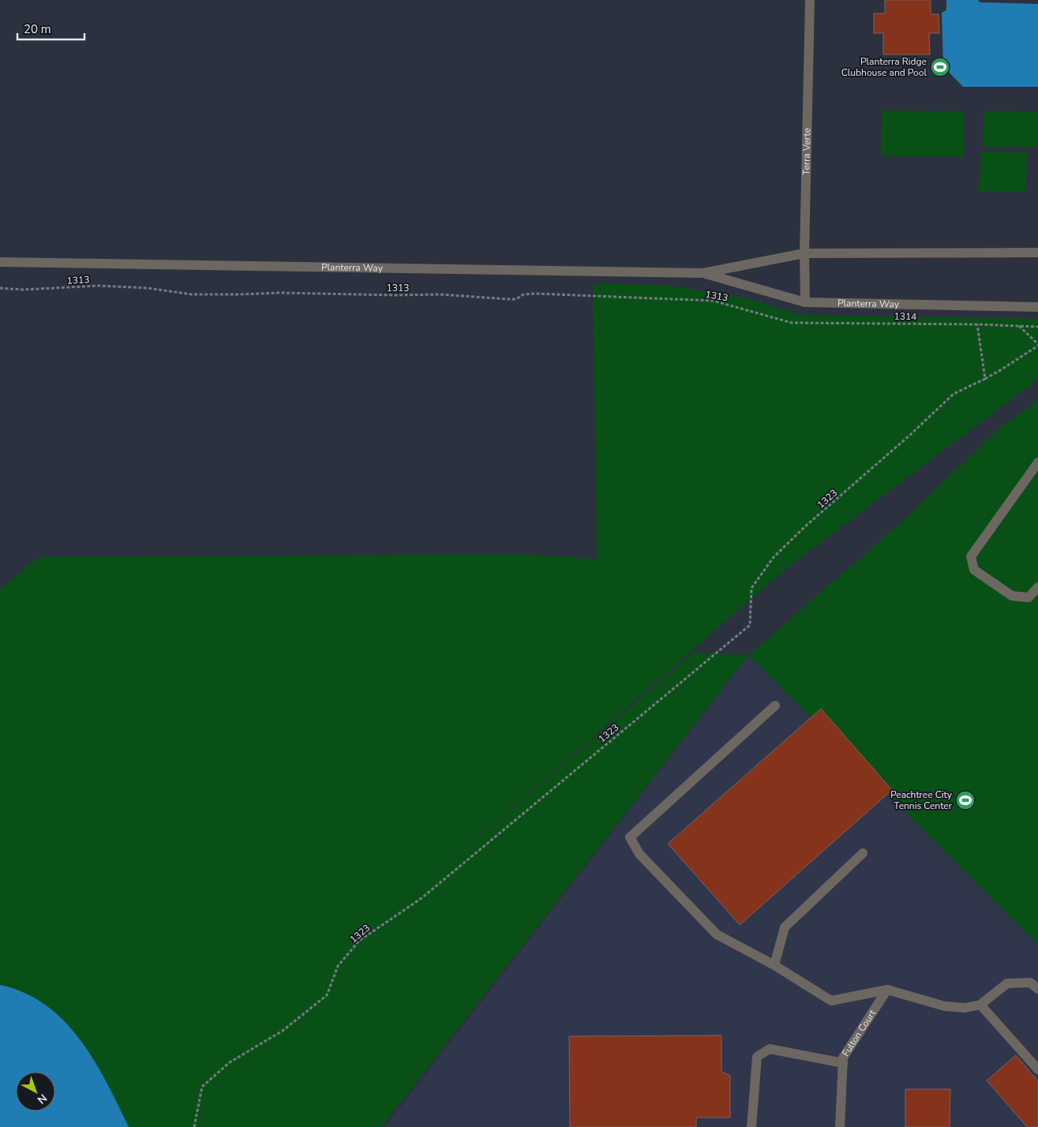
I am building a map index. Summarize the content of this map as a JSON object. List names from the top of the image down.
{
  "streets": {
    "street": ["Terra Verte", "Planterra Way", "Fulton Court"],
    "path": ["1313", "1314", "1323"]
  },
  "crossings": [
    ["Terra Verte", "Planterra Way"],
    ["1313", "1314"]
  ],
  "places": {
    "sports": ["Planterra Ridge Clubhouse and Pool", "Peachtree City Tennis Center"]
  },
  "scale_bar": "20 m",
  "north": "bottom right"
}
